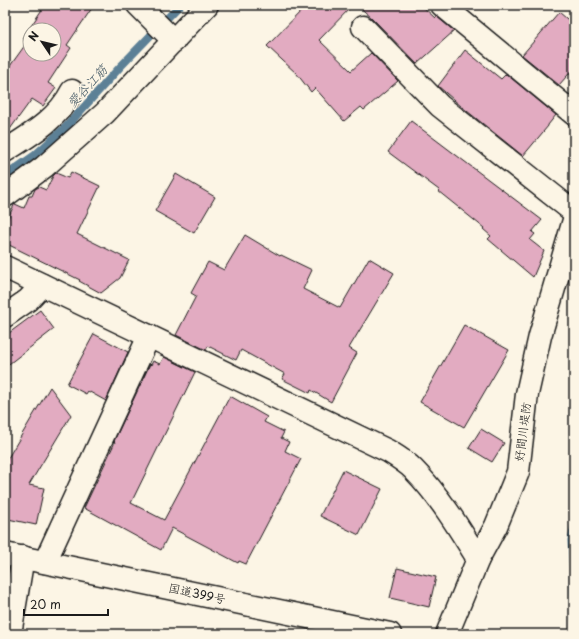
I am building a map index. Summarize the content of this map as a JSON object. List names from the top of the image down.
{
  "streets": {
    "main road": ["好間川堤防", "国道399号"]
  },
  "water": ["愛谷江筋"],
  "scale_bar": "20 m",
  "north": "top left"
}
